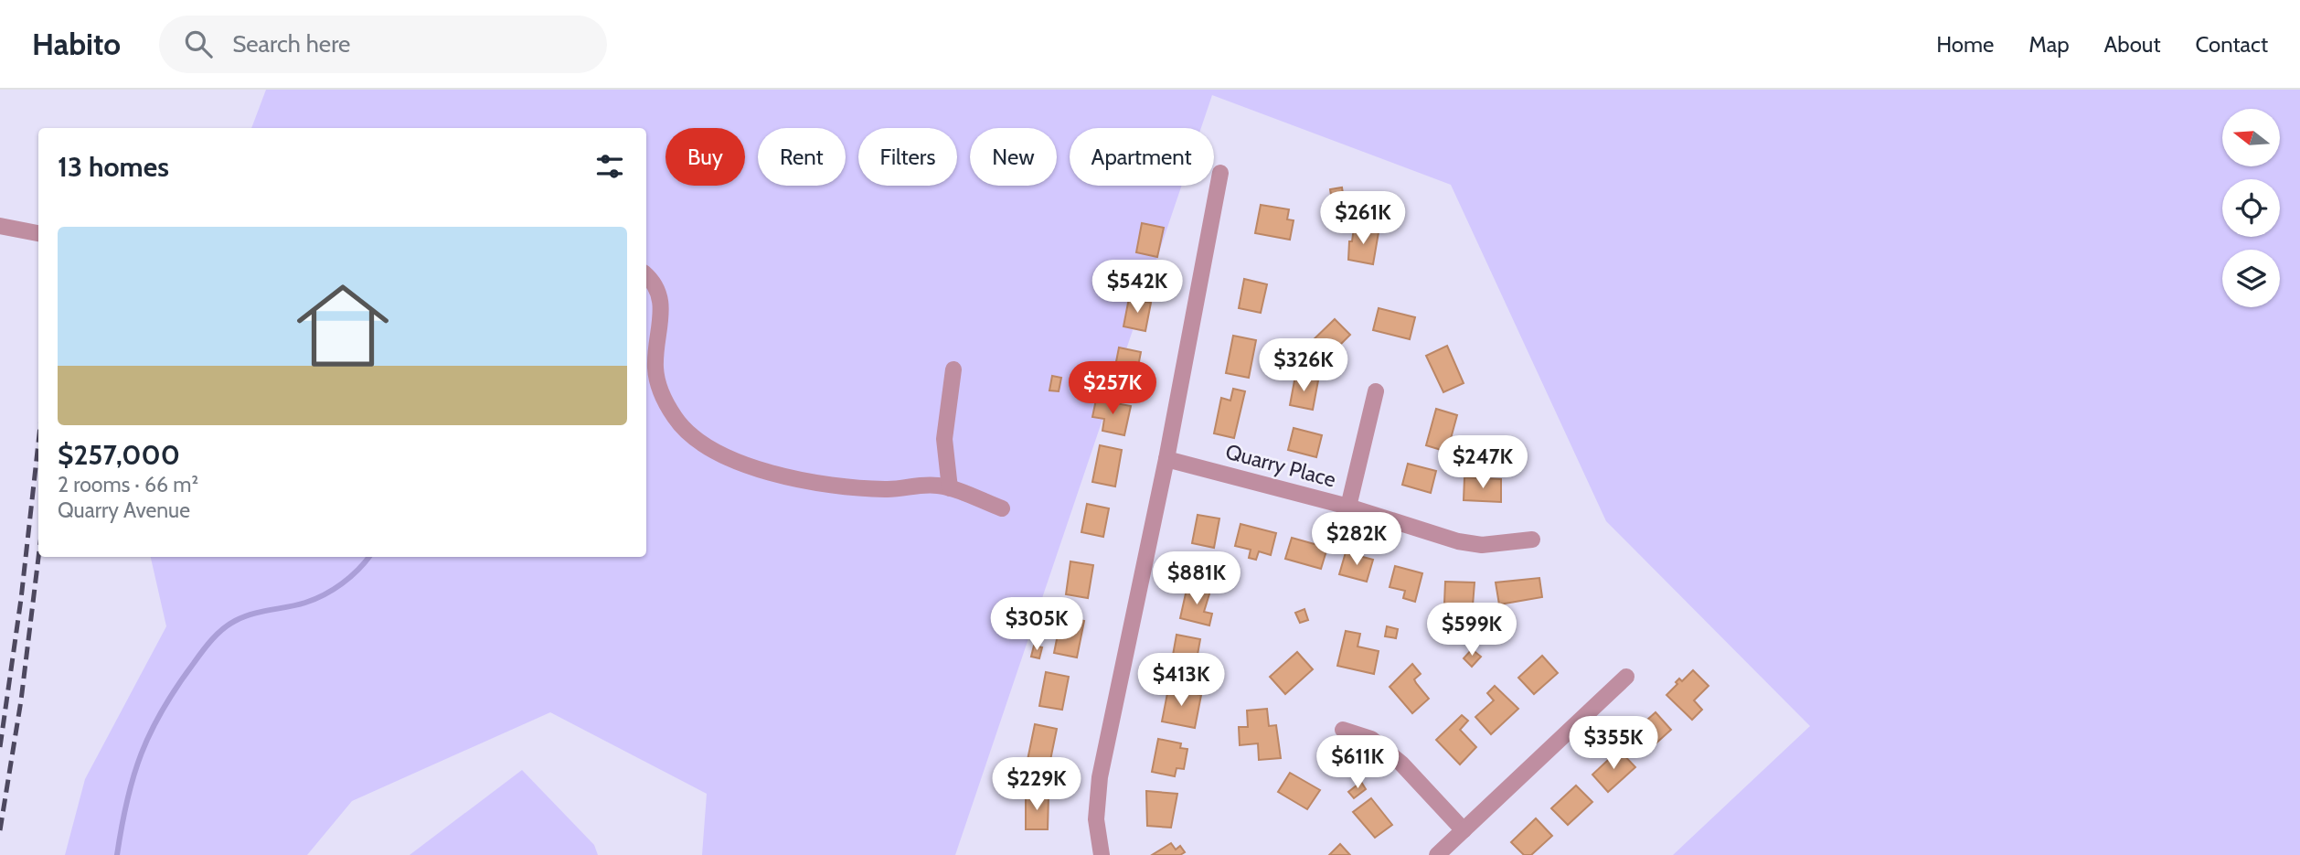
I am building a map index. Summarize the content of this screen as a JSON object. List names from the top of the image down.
{
  "streets": {
    "street": ["Quarry Place"]
  },
  "north": "left",
  "page": {
    "header": "Habito",
    "search": "Search here",
    "nav": [
      "Home",
      "Map",
      "About",
      "Contact"
    ],
    "chip": [
      "Buy",
      "Rent",
      "Filters",
      "New",
      "Apartment"
    ],
    "heading": "13 homes",
    "price": [
      "$261K",
      "$542K",
      "$326K",
      "$257K",
      "$247K",
      "$282K",
      "$881K",
      "$305K",
      "$599K",
      "$413K",
      "$355K",
      "$611K",
      "$229K"
    ],
    "list": [
      {
        "name": "$257,000",
        "note": "2 rooms · 66 m² · Quarry Avenue"
      }
    ]
  }
}
